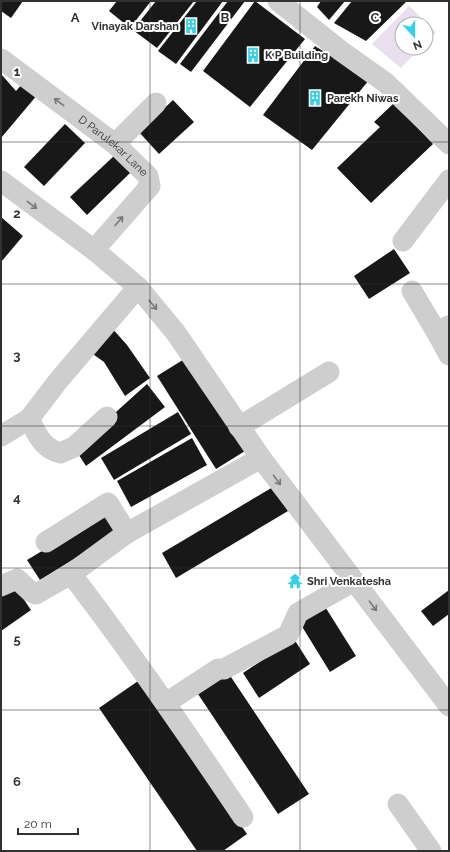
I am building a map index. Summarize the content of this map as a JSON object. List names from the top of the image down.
{
  "streets": {
    "street": ["D Parulekar Lane"]
  },
  "places": {
    "building": ["Vinayak Darshan", "K P Building", "Parekh Niwas"],
    "temple": ["Shri Venkatesha"]
  },
  "scale_bar": "20 m",
  "north": "bottom",
  "grid": {
    "columns": ["A", "B", "C"],
    "rows": [
      "1",
      "2",
      "3",
      "4",
      "5",
      "6"
    ]
  }
}
